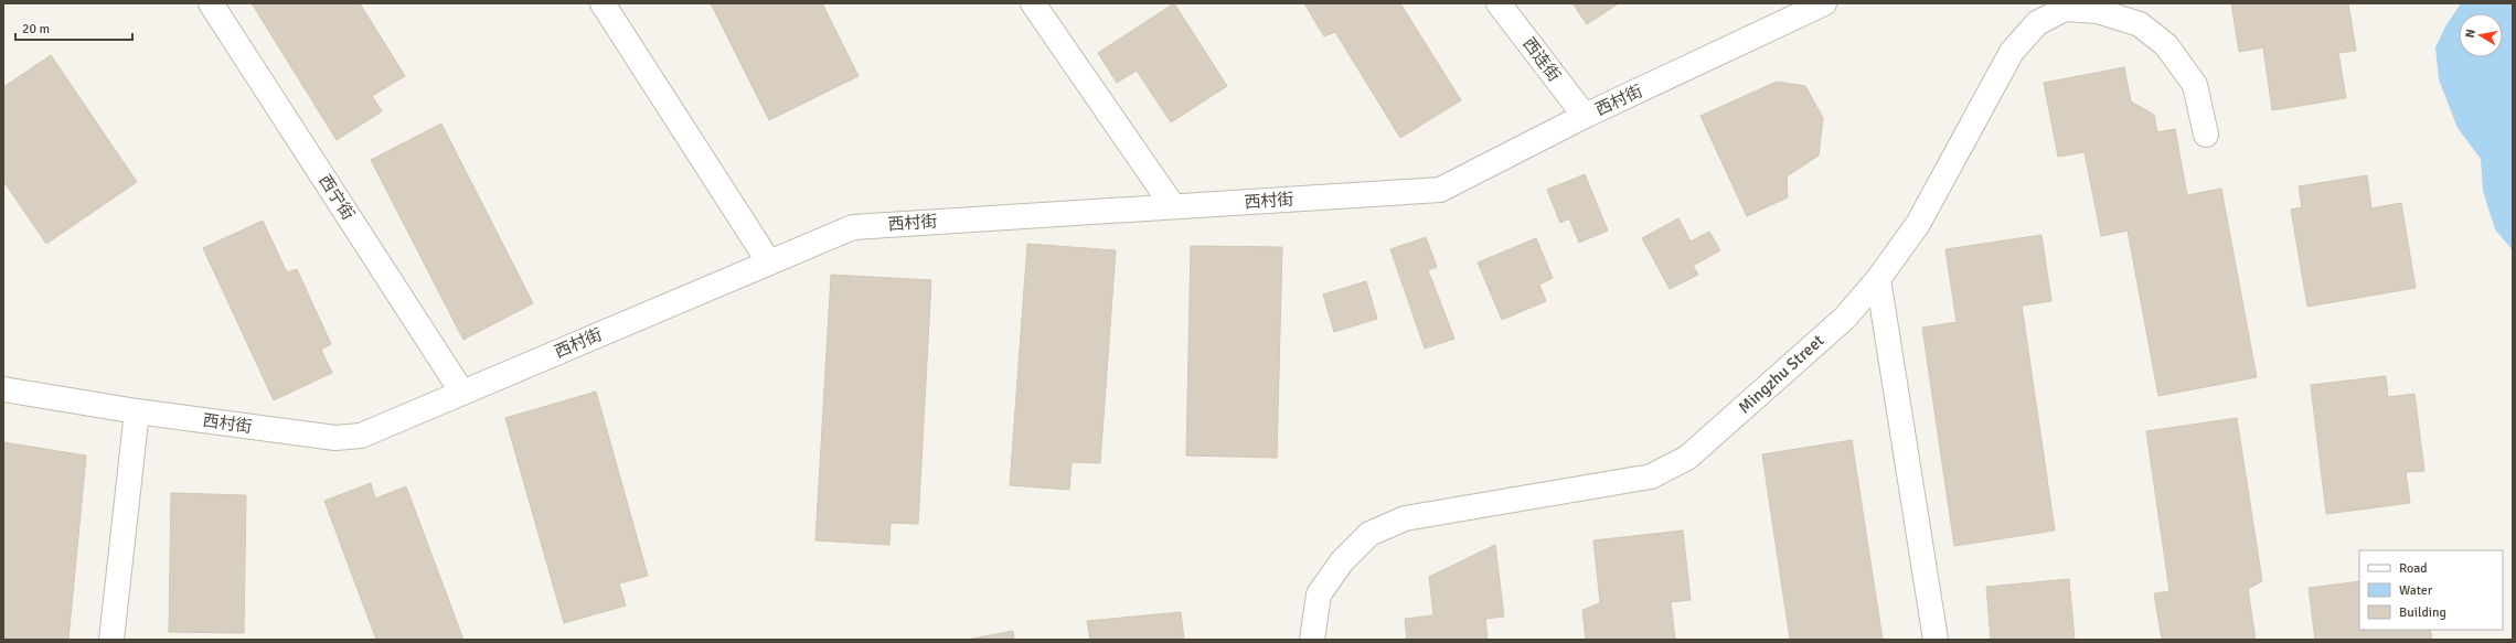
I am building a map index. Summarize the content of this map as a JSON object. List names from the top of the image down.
{
  "streets": {
    "street": [
      "西连街",
      "西村街",
      "西宁街",
      "Mingzhu Street"
    ]
  },
  "crossings": [
    ["西连街", "西村街"],
    ["西村街", "西宁街"]
  ],
  "legend": ["Road", "Water", "Building"],
  "scale_bar": "20 m",
  "north": "left"
}
